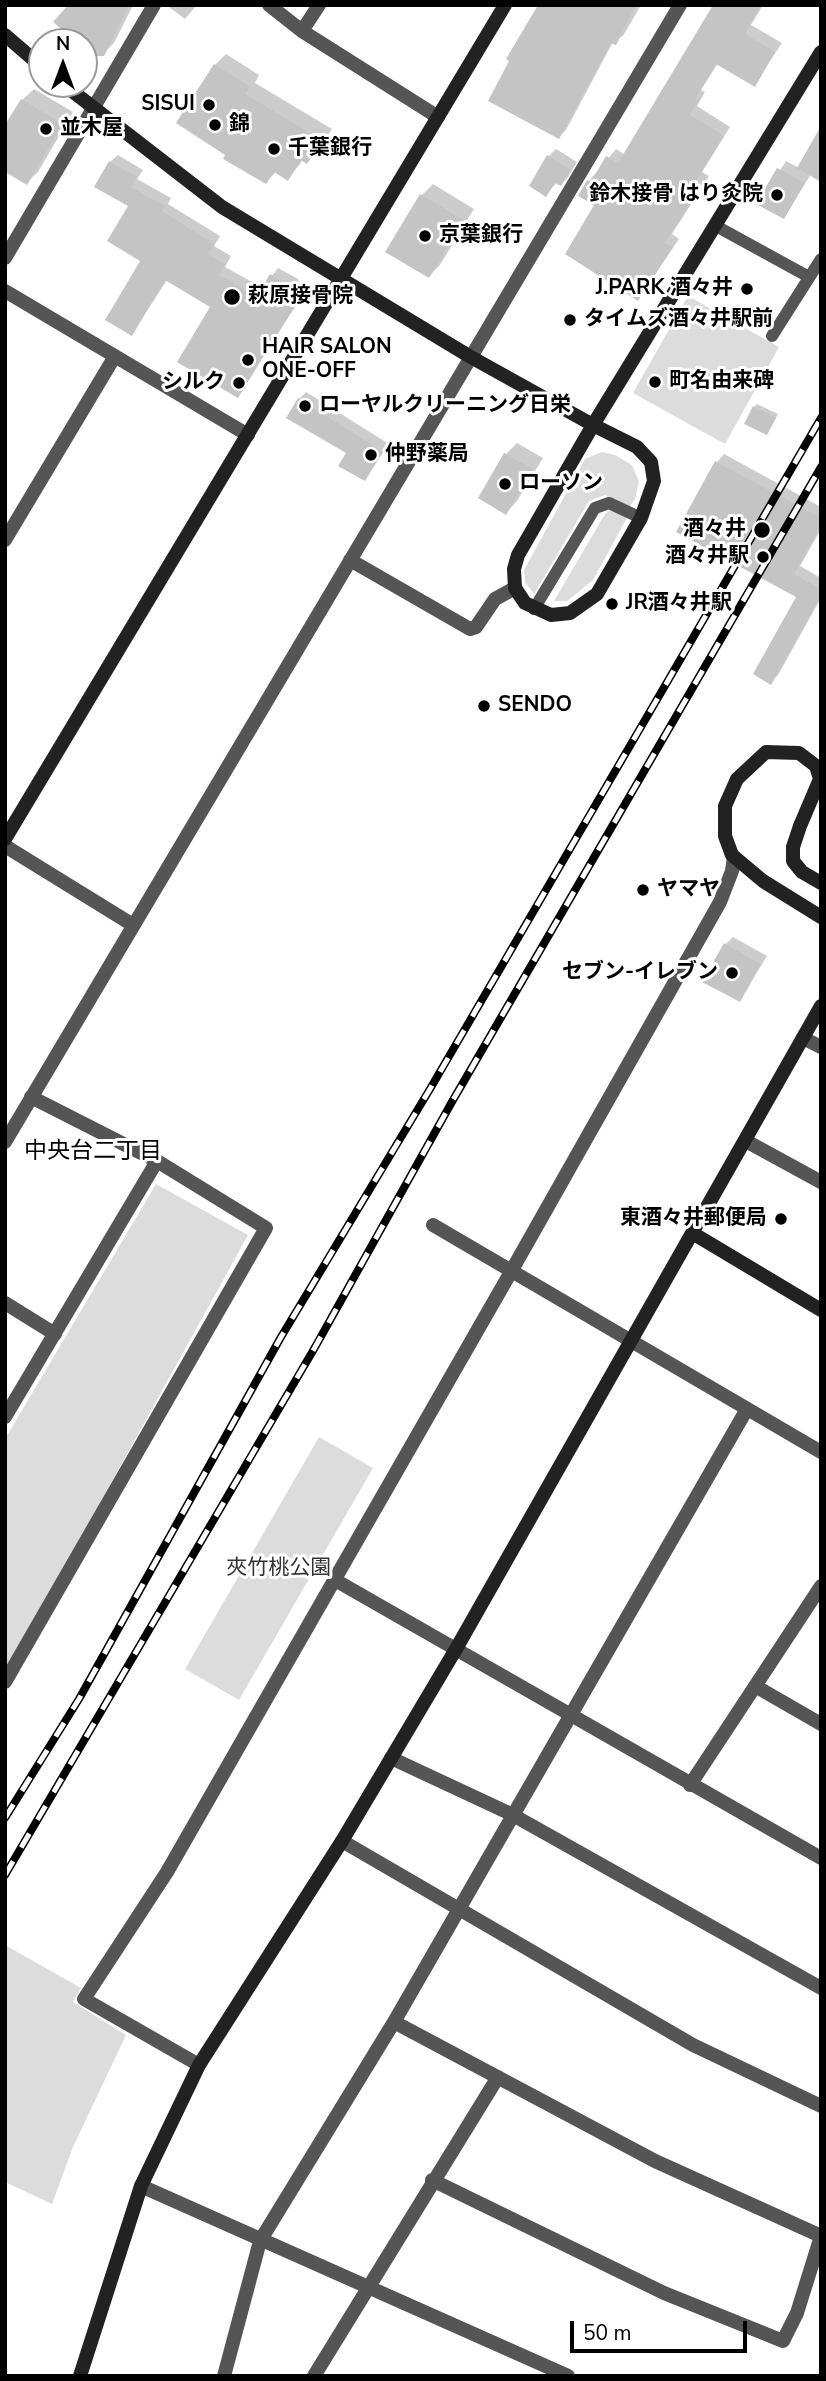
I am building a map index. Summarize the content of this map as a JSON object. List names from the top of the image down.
{
  "districts": ["中央台二丁目"],
  "parks": ["夾竹桃公園"],
  "places": [
    "SISUI",
    "錦",
    "並木屋",
    "千葉銀行",
    "鈴木接骨 はり灸院",
    "京葉銀行",
    "J.PARK 酒々井",
    "萩原接骨院",
    "タイムズ酒々井駅前",
    "HAIR SALON ONE-OFF",
    "町名由来碑",
    "シルク",
    "ローヤルクリーニング日栄",
    "仲野薬局",
    "ローソン",
    "酒々井",
    "酒々井駅",
    "JR酒々井駅",
    "SENDO",
    "ヤマヤ",
    "セブン-イレブン",
    "東酒々井郵便局"
  ],
  "scale_bar": "50 m",
  "north": "top"
}
